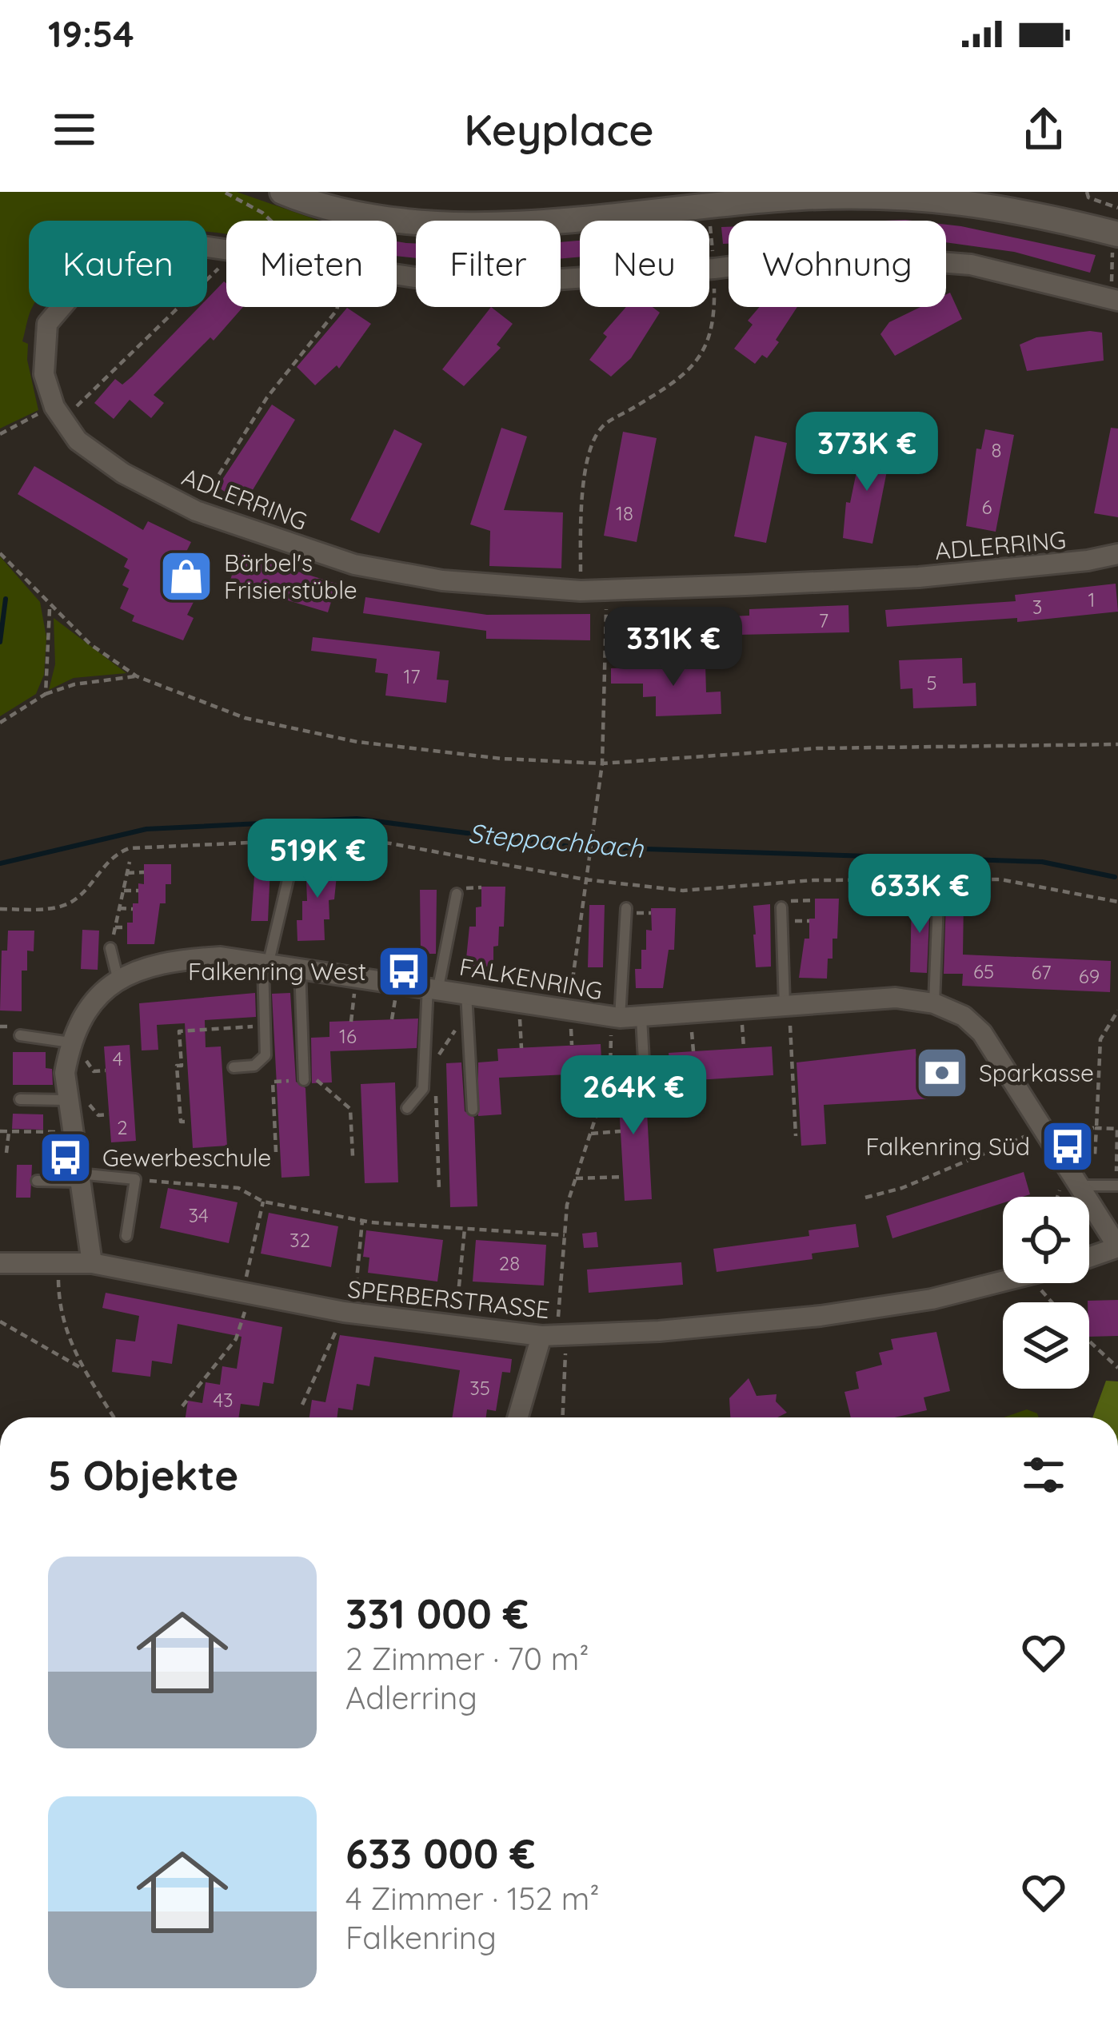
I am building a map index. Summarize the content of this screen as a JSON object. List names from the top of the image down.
{
  "streets": {
    "street": ["ADLERRING", "FALKENRING", "SPERBERSTRASSE"]
  },
  "crossings": [
    ["FALKENRING", "SPERBERSTRASSE"]
  ],
  "water": ["Steppachbach"],
  "places": {
    "shop": ["Bärbel's Frisierstüble"],
    "bus stop": ["Falkenring West", "Falkenring Süd", "Gewerbeschule"],
    "bank": ["Sparkasse"]
  },
  "house_numbers": [
    "8",
    "6",
    "18",
    "1",
    "3",
    "7",
    "17",
    "5",
    "65",
    "67",
    "69",
    "16",
    "4",
    "2",
    "34",
    "32",
    "28",
    "35",
    "43"
  ],
  "page": {
    "status": "19:54",
    "header": "Keyplace",
    "chip": [
      "Kaufen",
      "Mieten",
      "Filter",
      "Neu",
      "Wohnung"
    ],
    "price": [
      "373K €",
      "331K €",
      "519K €",
      "633K €",
      "264K €"
    ],
    "heading": "5 Objekte",
    "list": [
      {
        "name": "331 000 €",
        "note": "2 Zimmer · 70 m² · Adlerring"
      },
      {
        "name": "633 000 €",
        "note": "4 Zimmer · 152 m² · Falkenring"
      }
    ]
  }
}
